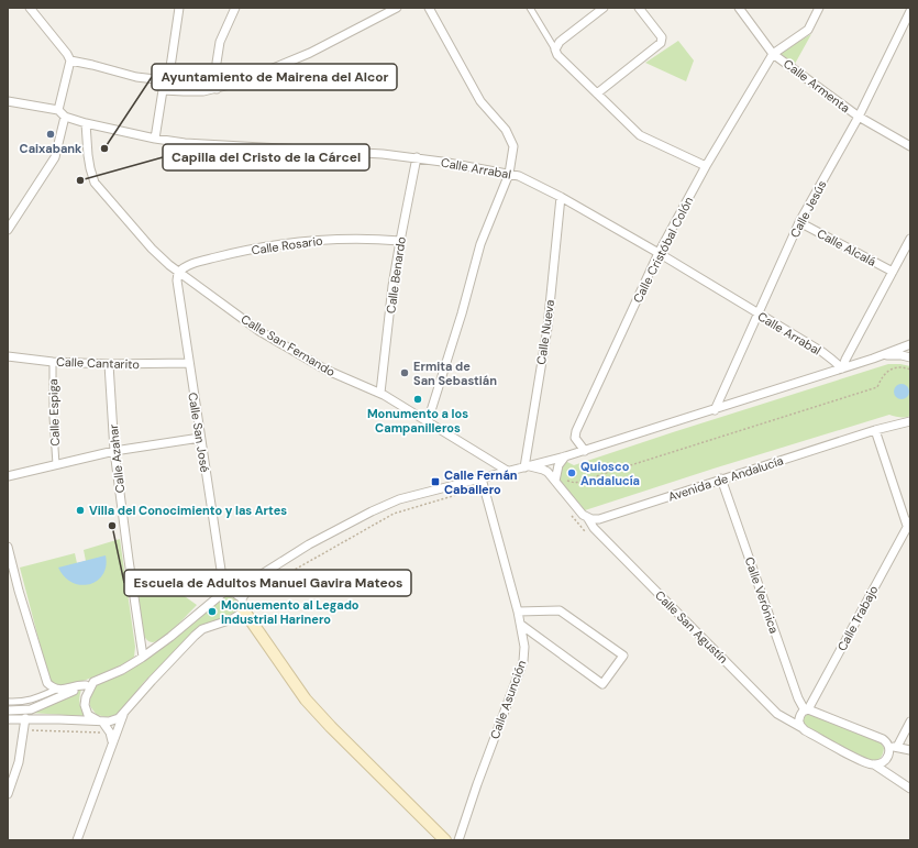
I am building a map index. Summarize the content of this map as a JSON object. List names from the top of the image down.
{
  "streets": {
    "street": [
      "Calle Armenta",
      "Calle Arrabal",
      "Calle Jesús",
      "Calle Rosario",
      "Calle Alcalá",
      "Calle Cristóbal Colón",
      "Calle Benardo",
      "Calle Nueva",
      "Calle San Fernando",
      "Calle Cantarito",
      "Calle Espiga",
      "Calle San José",
      "Calle Azahar",
      "Avenida de Andalucía",
      "Calle Verónica",
      "Calle Trabajo",
      "Calle San Agustín",
      "Calle Asunción"
    ]
  },
  "crossings": [
    ["Calle Armenta", "Calle Jesús"],
    ["Calle Armenta", "Calle Cristóbal Colón"],
    ["Calle Arrabal", "Calle Jesús"],
    ["Calle Arrabal", "Calle Cristóbal Colón"],
    ["Calle Arrabal", "Calle Benardo"],
    ["Calle Arrabal", "Calle Nueva"],
    ["Calle Arrabal", "Calle San Fernando"],
    ["Calle Jesús", "Calle Alcalá"],
    ["Calle Rosario", "Calle Benardo"],
    ["Calle Rosario", "Calle San Fernando"],
    ["Calle Rosario", "Calle San José"],
    ["Calle Benardo", "Calle San Fernando"],
    ["Calle San Fernando", "Calle San José"],
    ["Calle Cantarito", "Calle Espiga"],
    ["Calle Cantarito", "Calle San José"],
    ["Calle Cantarito", "Calle Azahar"],
    ["Avenida de Andalucía", "Calle Verónica"],
    ["Avenida de Andalucía", "Calle San Agustín"],
    ["Calle Verónica", "Calle Trabajo"]
  ],
  "places": {
    "other": [
      "Caixabank",
      "Ayuntamiento de Mairena del Alcor",
      "Capilla del Cristo de la Cárcel",
      "Ermita de San Sebastián",
      "Monumento a los Campanilleros",
      "Quiosco Andalucía",
      "Villa del Conocimiento y las Artes",
      "Escuela de Adultos Manuel Gavira Mateos",
      "Monuemento al Legado Industrial Harinero"
    ],
    "transit": ["Calle Fernán Caballero"]
  }
}
